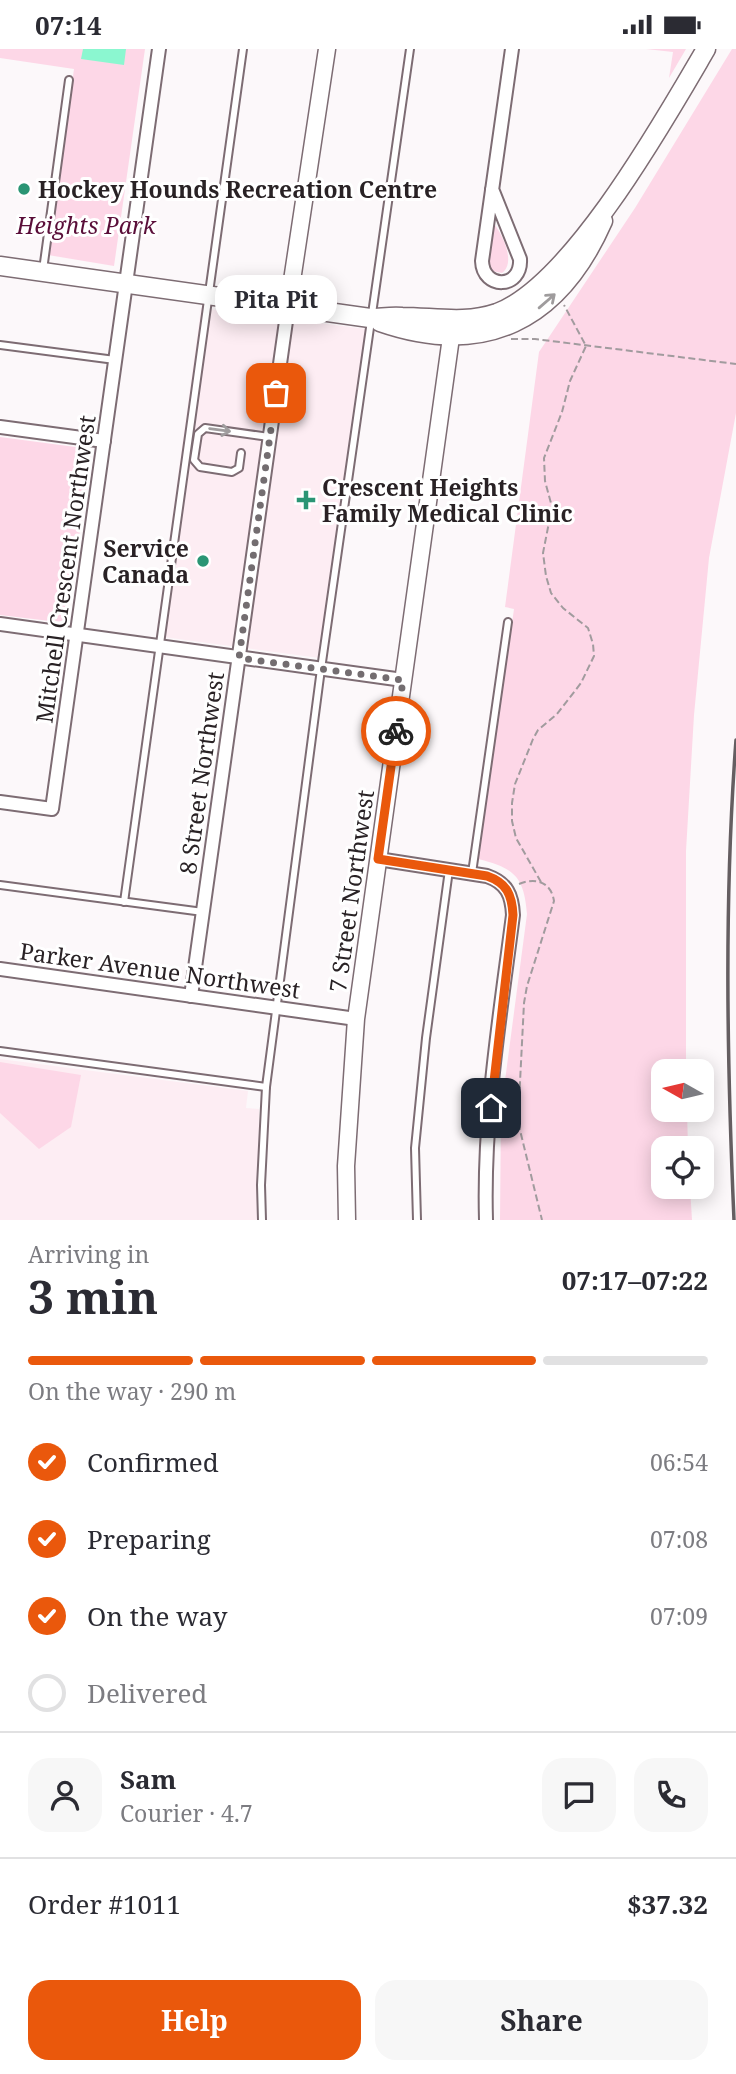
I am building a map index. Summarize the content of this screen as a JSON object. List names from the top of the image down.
{
  "streets": {
    "street": [
      "Mitchell Crescent Northwest",
      "8 Street Northwest",
      "7 Street Northwest",
      "Parker Avenue Northwest"
    ]
  },
  "crossings": [
    ["8 Street Northwest", "Parker Avenue Northwest"],
    ["7 Street Northwest", "Parker Avenue Northwest"]
  ],
  "parks": ["Heights Park"],
  "places": {
    "other": ["Hockey Hounds Recreation Centre", "Pita Pit", "Service Canada"],
    "health": ["Crescent Heights Family Medical Clinic"]
  },
  "north": "left",
  "page": {
    "status": "07:14",
    "bubble": "Pita Pit",
    "heading": ["3 min", "Arriving in", "07:17–07:22"],
    "panel": [
      "Sam",
      "Courier · 4.7",
      "Order #1011",
      "$37.32"
    ],
    "bar": "On the way · 290 m",
    "list": [
      ["Confirmed", "06:54"],
      ["Preparing", "07:08"],
      ["On the way", "07:09"],
      "Delivered"
    ],
    "buttons": ["Help", "Share"]
  }
}
